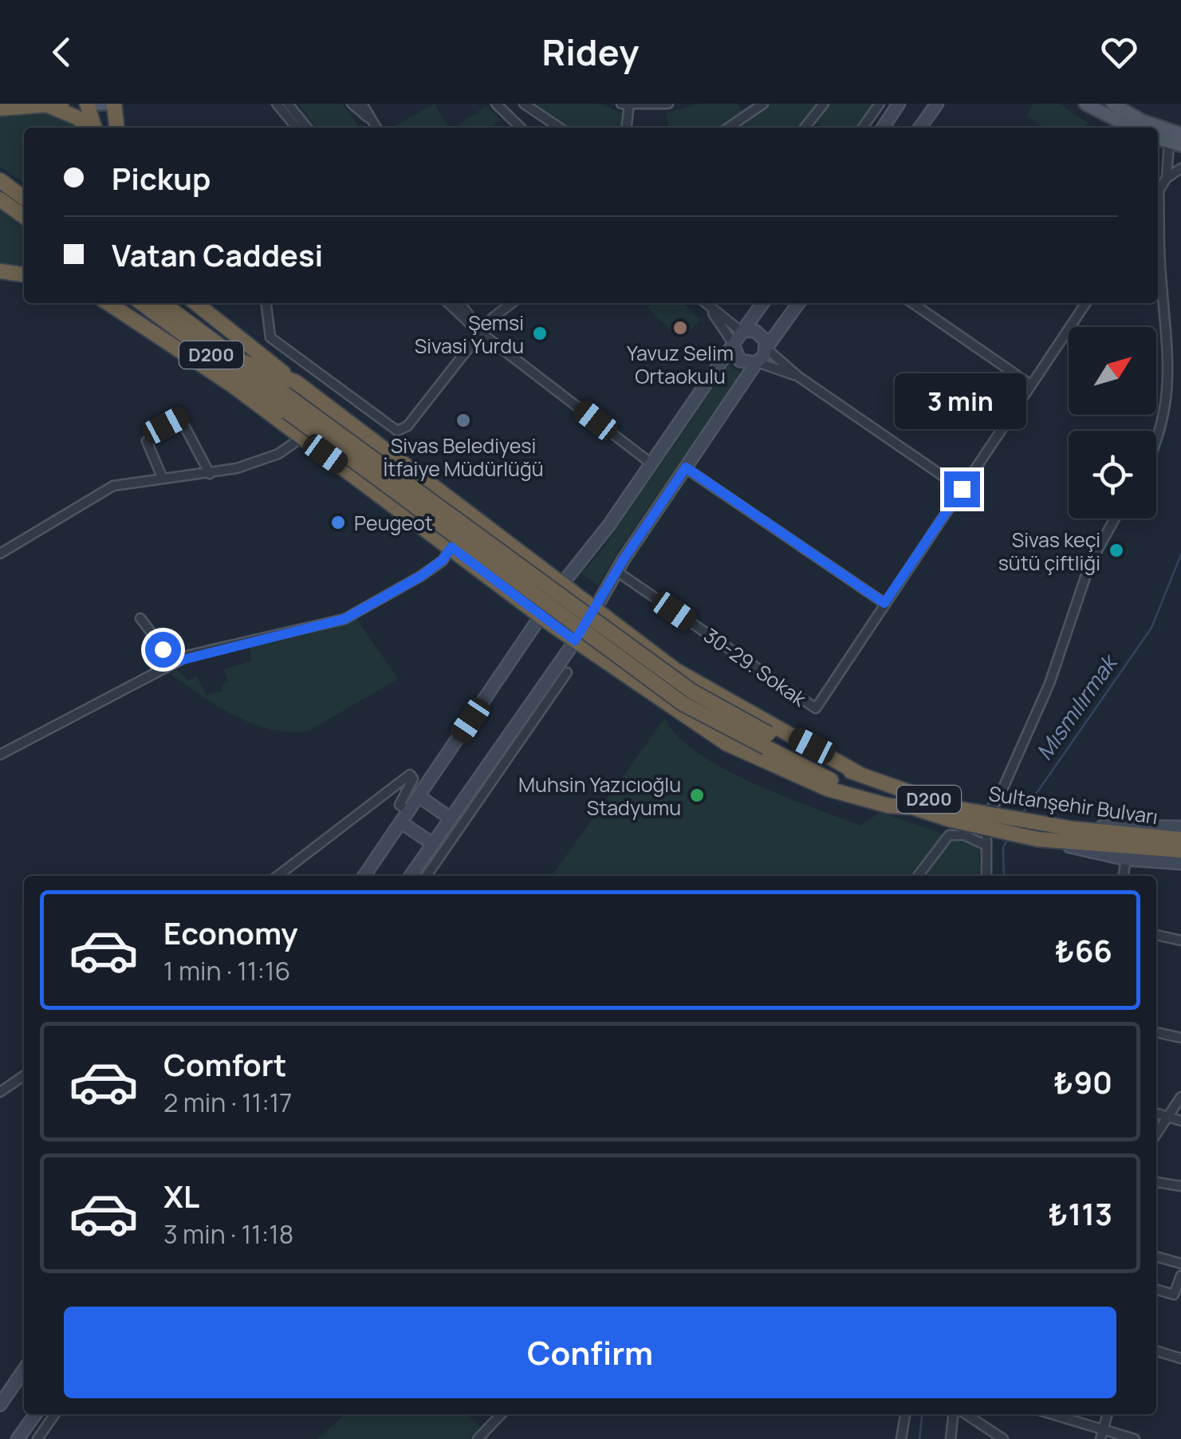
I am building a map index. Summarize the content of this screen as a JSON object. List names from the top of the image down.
{
  "streets": {
    "highway": ["D200", "Sultanşehir Bulvarı"],
    "street": ["30-29. Sokak"]
  },
  "water": ["Mısmılırmak"],
  "places": [
    "Yavuz Selim Ortaokulu",
    "Şemsi Sivasi Yurdu",
    "Sivas Belediyesi İtfaiye Müdürlüğü",
    "Peugeot",
    "Sivas keçi sütü çiftliği",
    "Muhsin Yazıcıoğlu Stadyumu"
  ],
  "north": "top right",
  "page": {
    "header": "Ridey",
    "banner": ["Pickup", "Vatan Caddesi"],
    "bubble": "3 min",
    "list": [
      {
        "name": "Economy",
        "note": "1 min · 11:16",
        "value": "₺66"
      },
      {
        "name": "Comfort",
        "note": "2 min · 11:17",
        "value": "₺90"
      },
      {
        "name": "XL",
        "note": "3 min · 11:18",
        "value": "₺113"
      }
    ],
    "buttons": "Confirm"
  }
}
